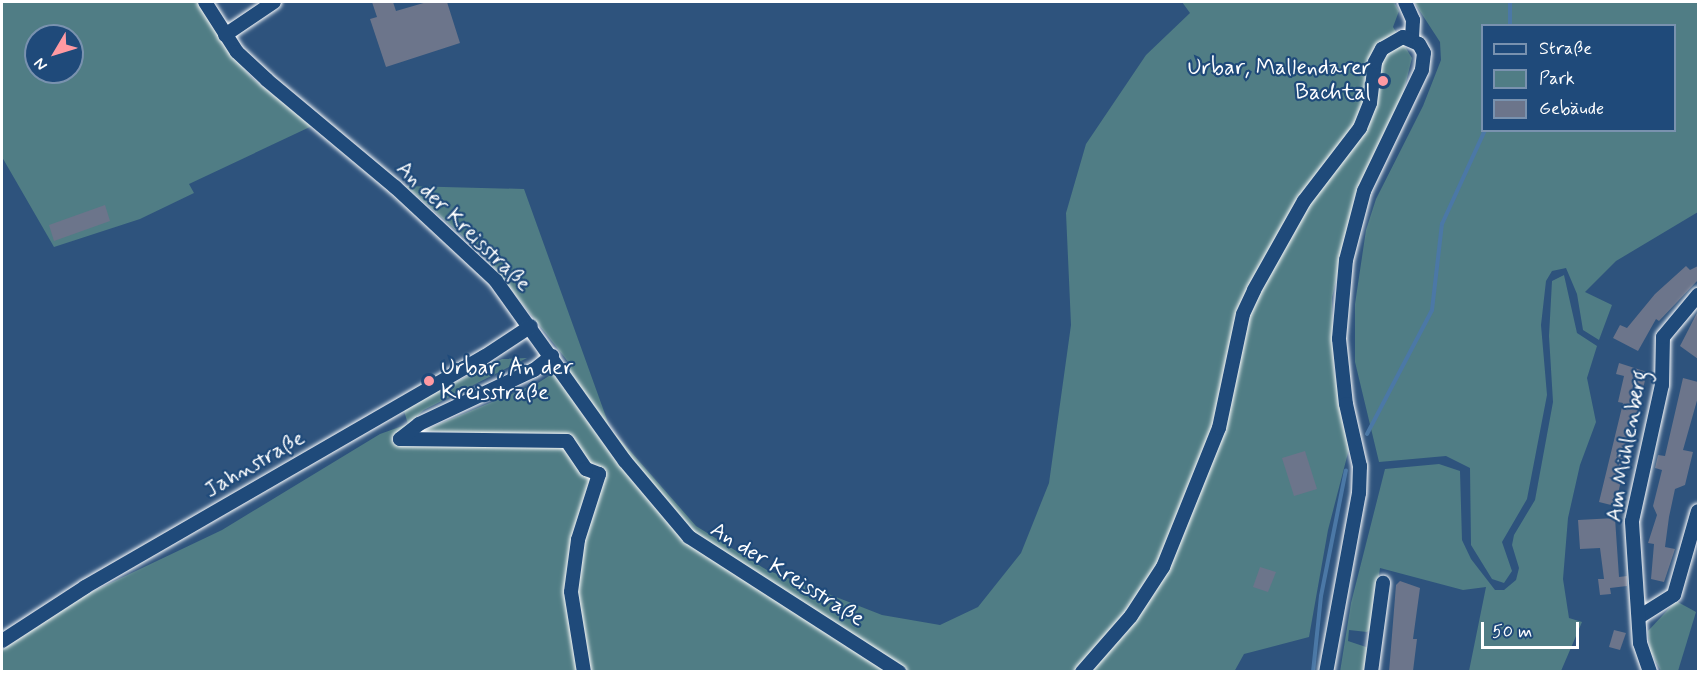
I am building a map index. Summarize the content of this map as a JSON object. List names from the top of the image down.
{
  "streets": {
    "street": ["An der Kreisstraße", "Am Mühlenberg", "Jahnstraße"]
  },
  "crossings": [
    ["An der Kreisstraße", "Jahnstraße"]
  ],
  "places": ["Urbar, Mallendarer Bachtal", "Urbar, An der Kreisstraße"],
  "legend": ["Straße", "Park", "Gebäude"],
  "scale_bar": "50 m",
  "north": "bottom left"
}
